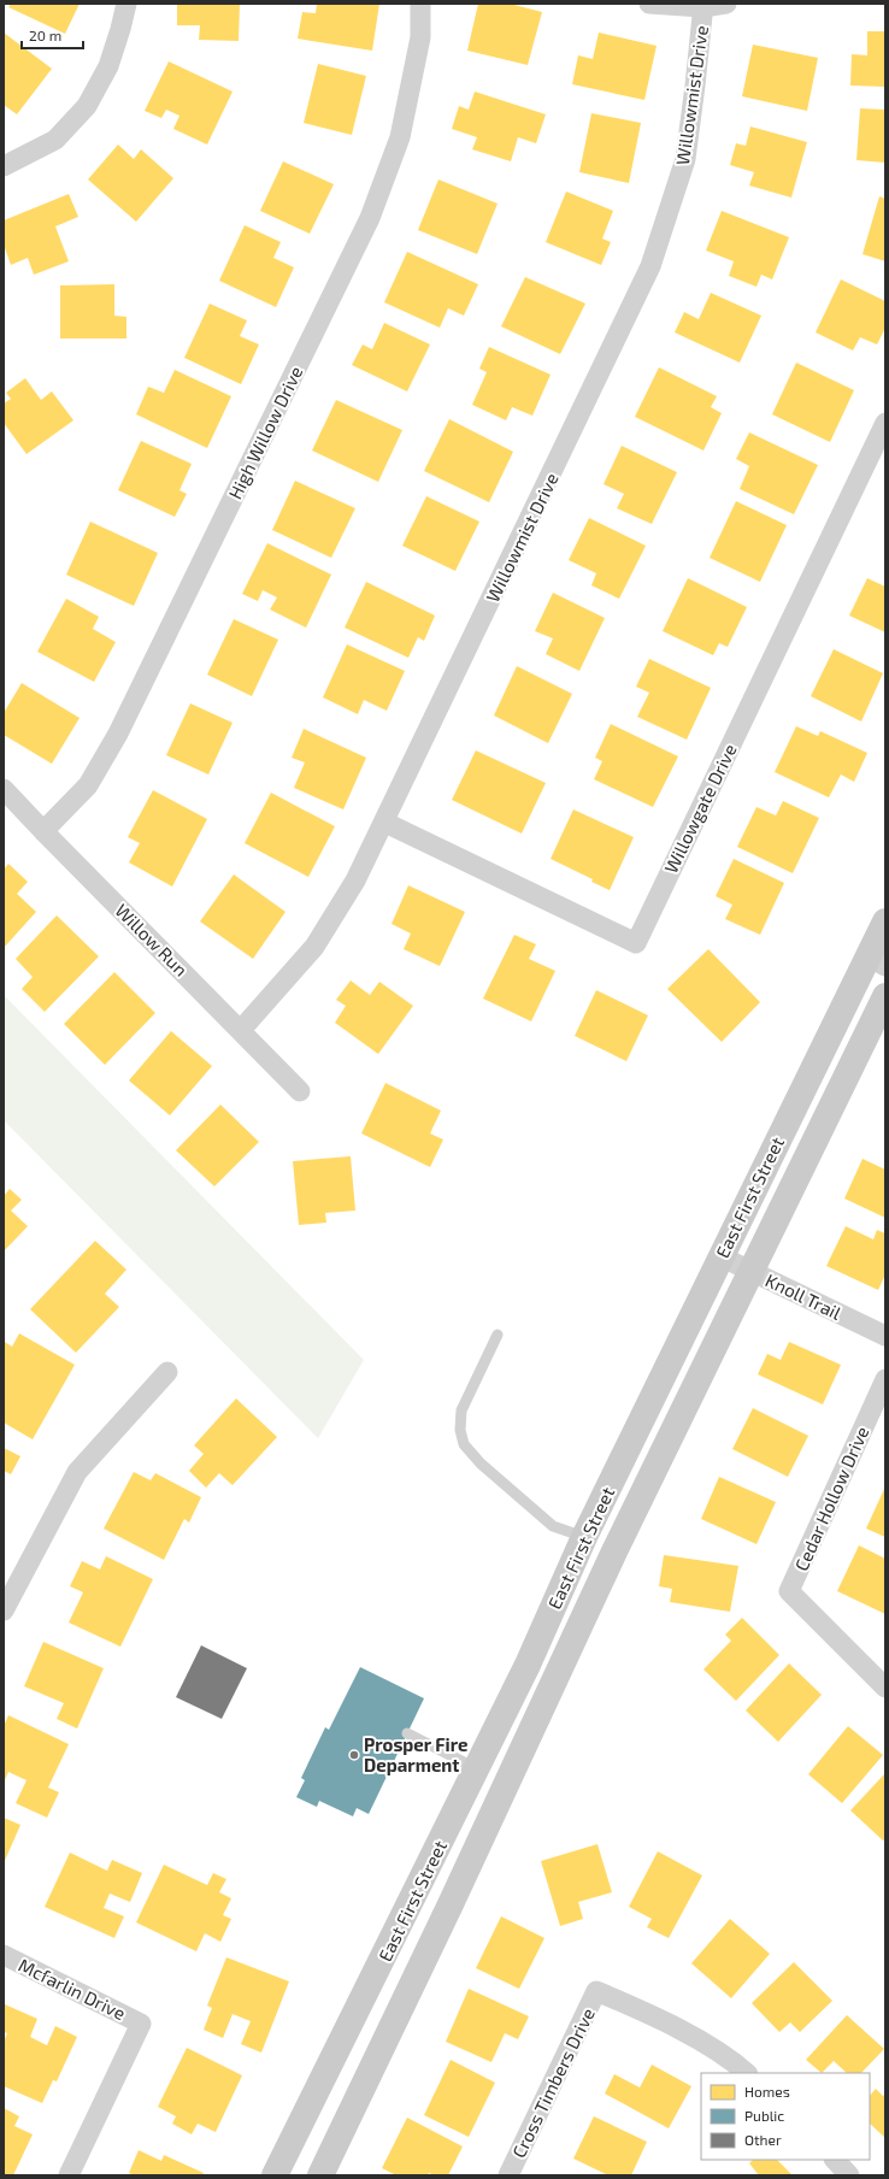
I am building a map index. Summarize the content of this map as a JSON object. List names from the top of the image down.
{
  "streets": {
    "main road": ["East First Street"],
    "street": [
      "Willowmist Drive",
      "High Willow Drive",
      "Willowgate Drive",
      "Willow Run",
      "Knoll Trail",
      "Cedar Hollow Drive",
      "Mcfarlin Drive",
      "Cross Timbers Drive"
    ]
  },
  "crossings": [
    ["Willowmist Drive", "Willowgate Drive"],
    ["Willowmist Drive", "Willow Run"],
    ["High Willow Drive", "Willow Run"],
    ["East First Street", "Knoll Trail"]
  ],
  "places": ["Prosper Fire Deparment"],
  "legend": ["Homes", "Public", "Other"],
  "scale_bar": "20 m"
}
